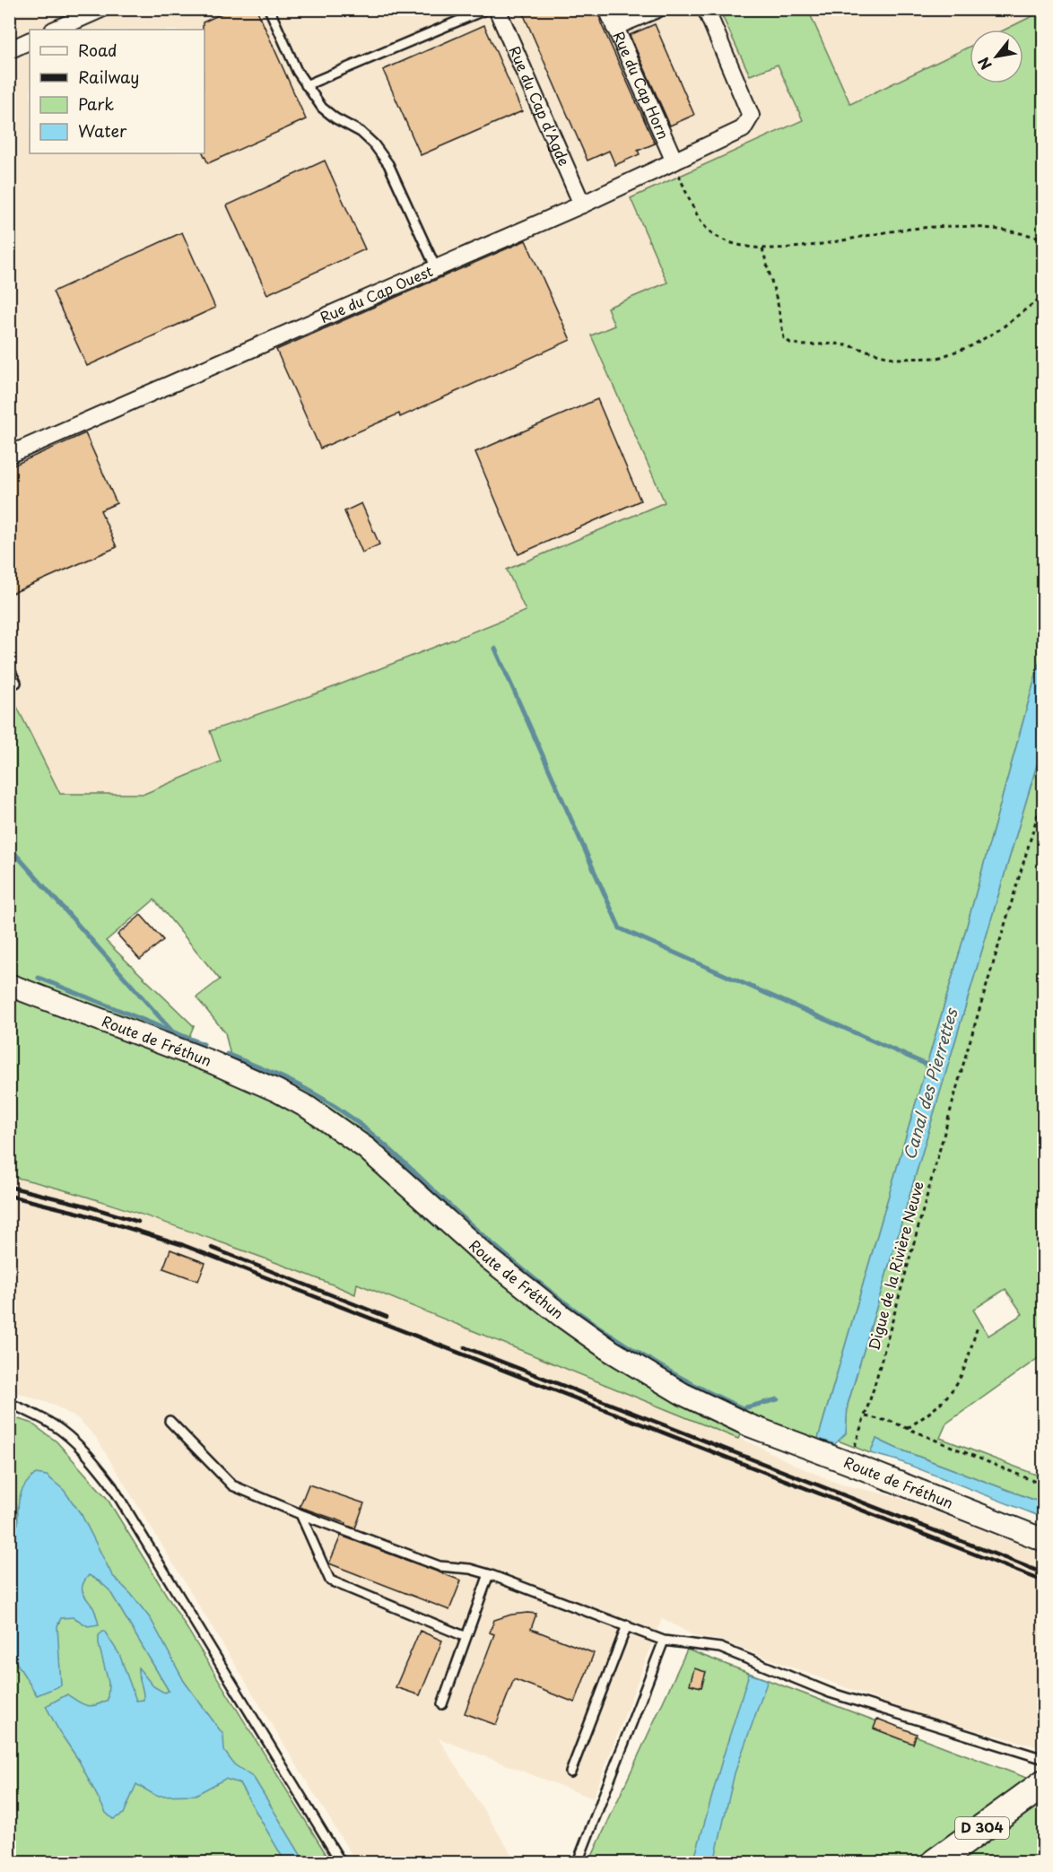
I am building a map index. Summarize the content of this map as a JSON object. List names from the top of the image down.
{
  "streets": {
    "main road": ["D 304"],
    "street": [
      "Rue du Cap Horn",
      "Rue du Cap d'Agde",
      "Rue du Cap Ouest",
      "Route de Fréthun"
    ],
    "path": ["Digue de la Rivière Neuve"]
  },
  "crossings": [
    ["Rue du Cap Horn", "Rue du Cap Ouest"],
    ["Rue du Cap d'Agde", "Rue du Cap Ouest"],
    ["Route de Fréthun", "Digue de la Rivière Neuve"]
  ],
  "water": ["Canal des Pierrettes"],
  "legend": [
    "Road",
    "Railway",
    "Park",
    "Water"
  ],
  "north": "bottom left"
}
